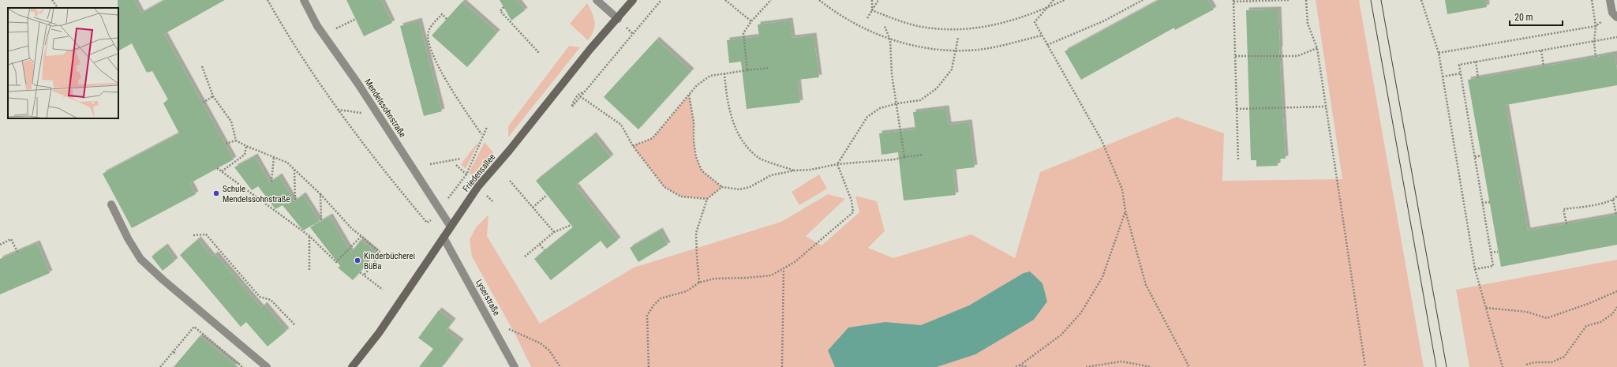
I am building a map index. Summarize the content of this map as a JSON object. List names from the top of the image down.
{
  "streets": {
    "street": ["Mendelssohnstraße", "Friedensallee", "Lyserstraße"]
  },
  "crossings": [
    ["Mendelssohnstraße", "Friedensallee"],
    ["Friedensallee", "Lyserstraße"]
  ],
  "places": ["Schule Mendelssohnstraße", "Kinderbücherei BüBa"],
  "scale_bar": "20 m"
}
